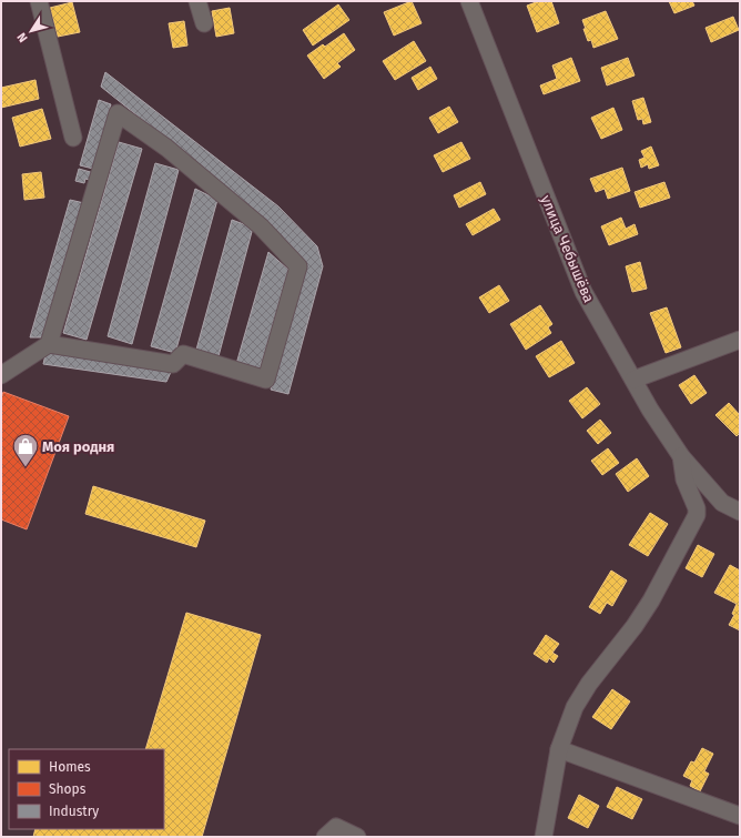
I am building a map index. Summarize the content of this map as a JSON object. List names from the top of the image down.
{
  "streets": {
    "street": ["улица Чебышёва"]
  },
  "places": {
    "shop": ["Моя родня"]
  },
  "legend": ["Homes", "Shops", "Industry"],
  "north": "bottom left"
}
